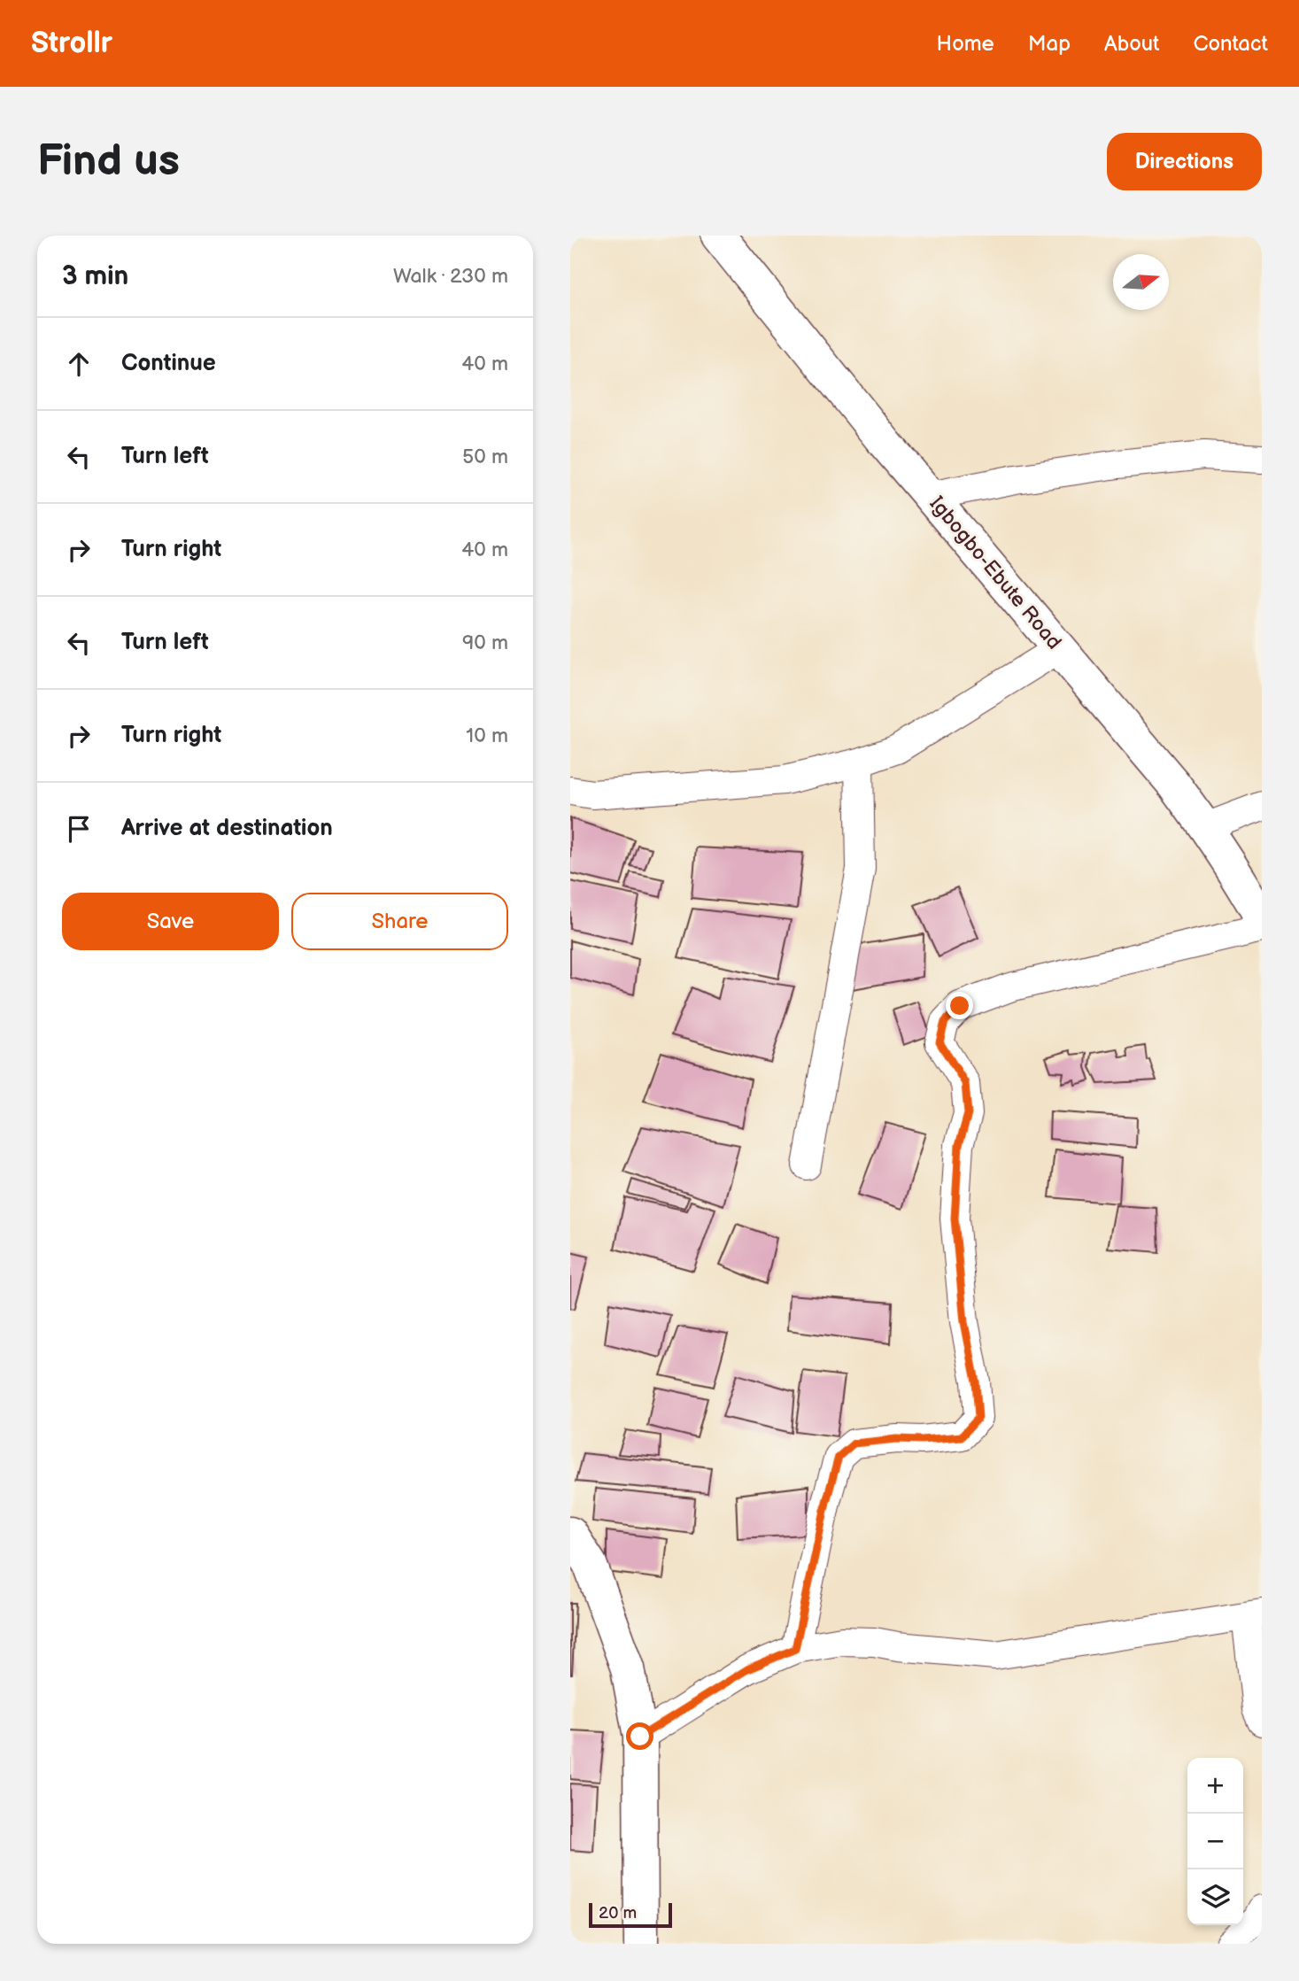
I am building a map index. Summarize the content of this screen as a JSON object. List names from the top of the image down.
{
  "streets": {
    "main road": ["Igbogbo-Ebute Road"]
  },
  "scale_bar": "20 m",
  "north": "right",
  "page": {
    "header": "Strollr",
    "nav": [
      "Home",
      "Map",
      "About",
      "Contact"
    ],
    "buttons": [
      "Directions",
      ["Save", "Share"]
    ],
    "title": "Find us",
    "heading": ["3 min", "Walk · 230 m"],
    "list": [
      ["Continue", "40 m"],
      ["Turn left", "50 m"],
      ["Turn right", "40 m"],
      ["Turn left", "90 m"],
      ["Turn right", "10 m"],
      "Arrive at destination"
    ],
    "map_buttons": ["+", "−"],
    "scale": "20 m"
  }
}
